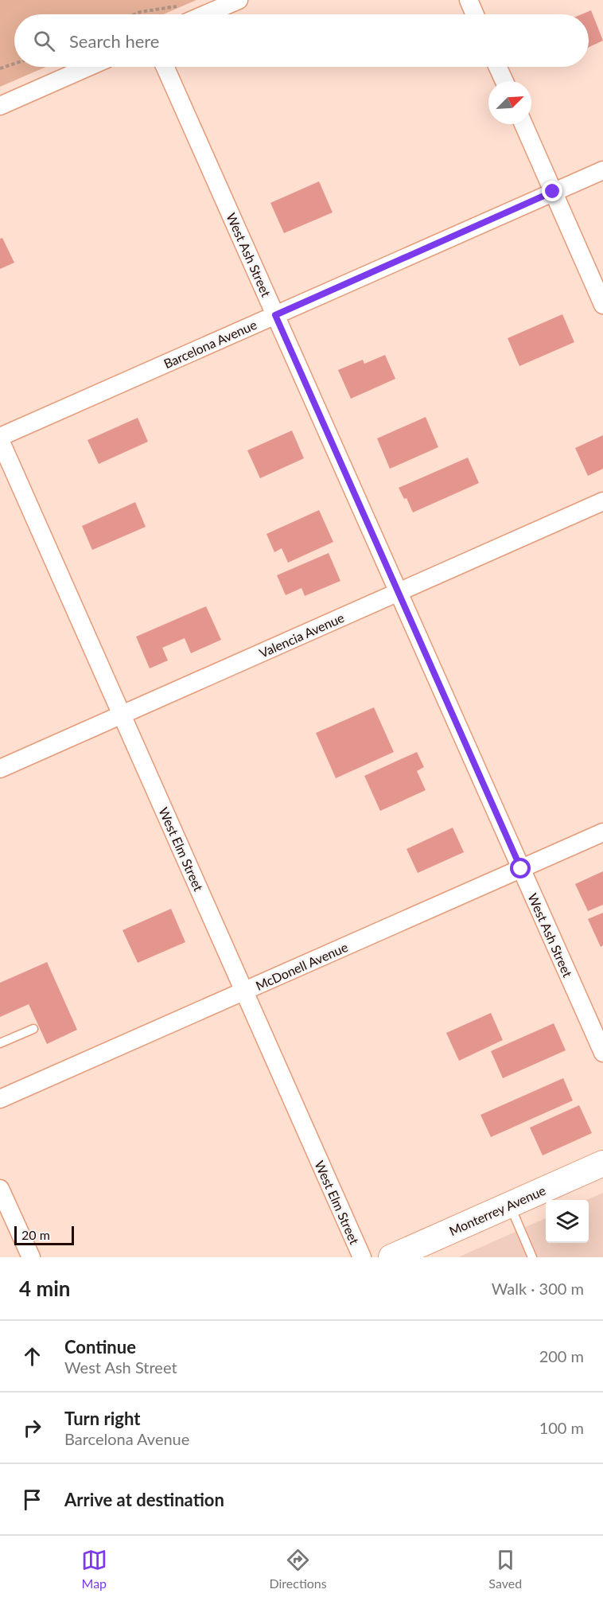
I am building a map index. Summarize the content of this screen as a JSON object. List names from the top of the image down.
{
  "streets": {
    "street": [
      "West Ash Street",
      "Barcelona Avenue",
      "Valencia Avenue",
      "West Elm Street",
      "McDonell Avenue",
      "Monterrey Avenue"
    ]
  },
  "crossings": [
    ["West Ash Street", "Barcelona Avenue"],
    ["West Ash Street", "Valencia Avenue"],
    ["West Ash Street", "McDonell Avenue"],
    ["Barcelona Avenue", "West Elm Street"],
    ["Valencia Avenue", "West Elm Street"],
    ["West Elm Street", "McDonell Avenue"]
  ],
  "scale_bar": "20 m",
  "north": "top right",
  "page": {
    "search": "Search here",
    "scale": "20 m",
    "heading": ["4 min", "Walk · 300 m"],
    "list": [
      ["Continue", "West Ash Street", "200 m"],
      ["Turn right", "Barcelona Avenue", "100 m"],
      "Arrive at destination"
    ],
    "nav": ["Map", "Directions", "Saved"]
  }
}
